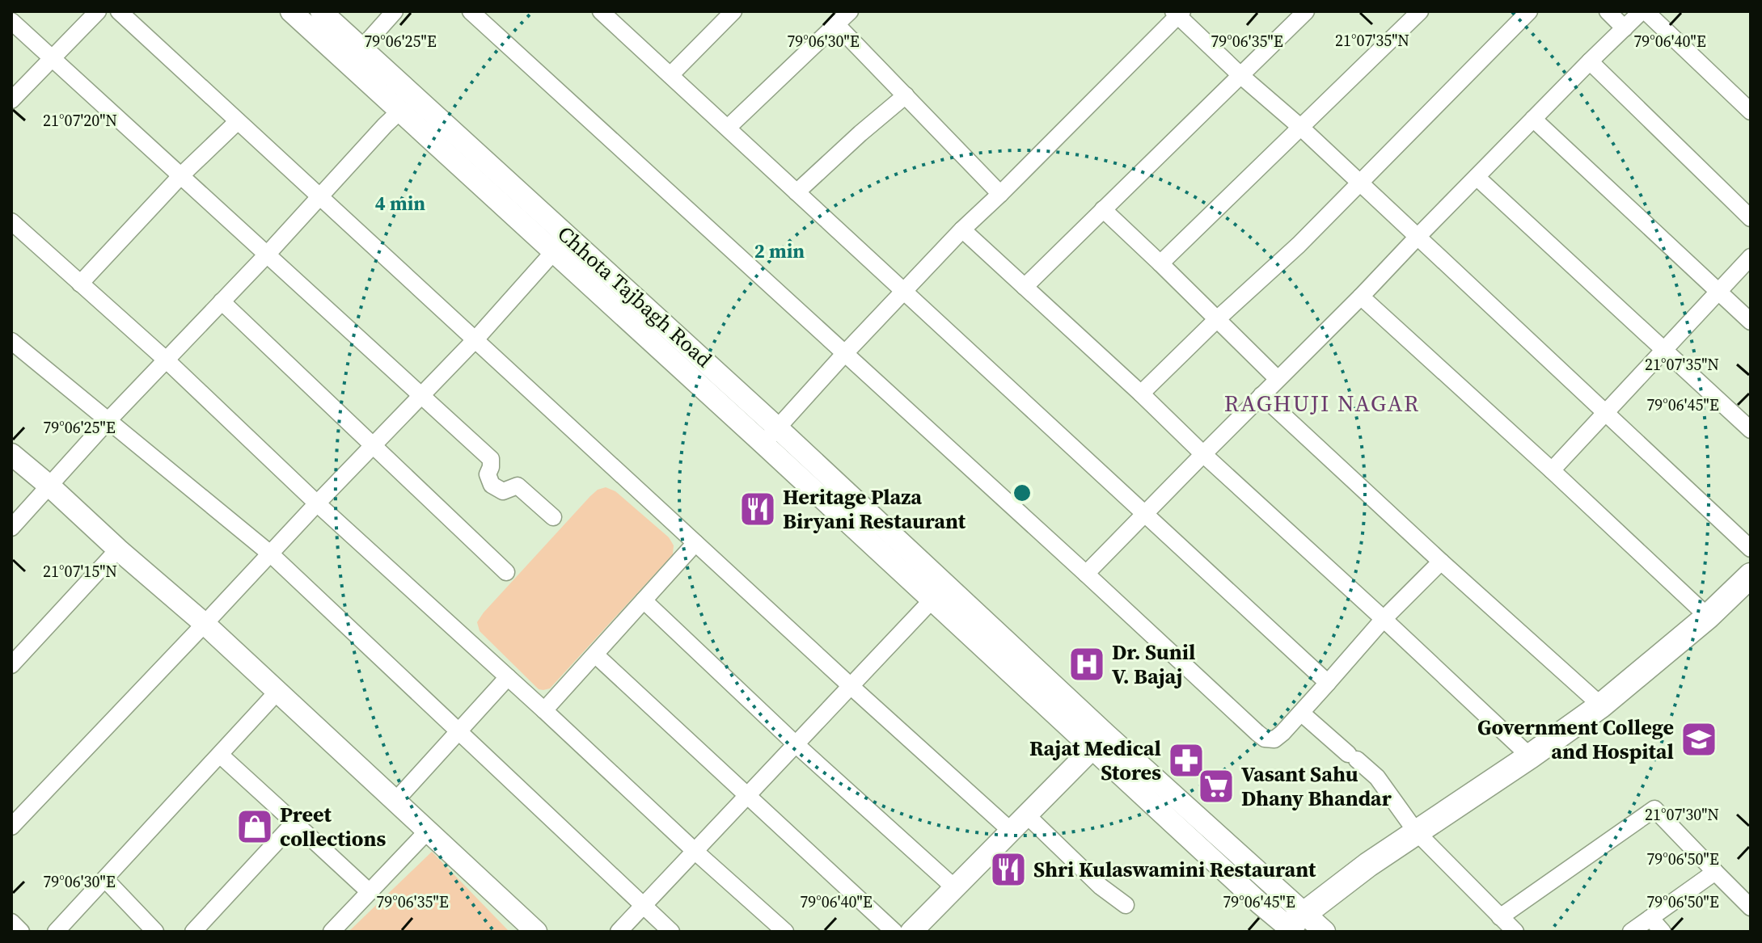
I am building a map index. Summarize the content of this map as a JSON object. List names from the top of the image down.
{
  "streets": {
    "main road": ["Chhota Tajbagh Road"]
  },
  "districts": ["RAGHUJI NAGAR"],
  "places": {
    "restaurant": ["Heritage Plaza Biryani Restaurant", "Shri Kulaswamini Restaurant"],
    "hospital": ["Dr. Sunil V. Bajaj"],
    "school or university": ["Government College and Hospital"],
    "pharmacy": ["Rajat Medical Stores"],
    "supermarket": ["Vasant Sahu Dhany Bhandar"],
    "shop": ["Preet collections"]
  },
  "coordinates": [
    "21°07'35\"N",
    "79°06'25\"E",
    "79°06'30\"E",
    "79°06'40\"E",
    "79°06'35\"E",
    "21°07'20\"N",
    "79°06'45\"E",
    "21°07'15\"N",
    "21°07'30\"N",
    "79°06'50\"E"
  ],
  "rings": ["4 min", "2 min"]
}
